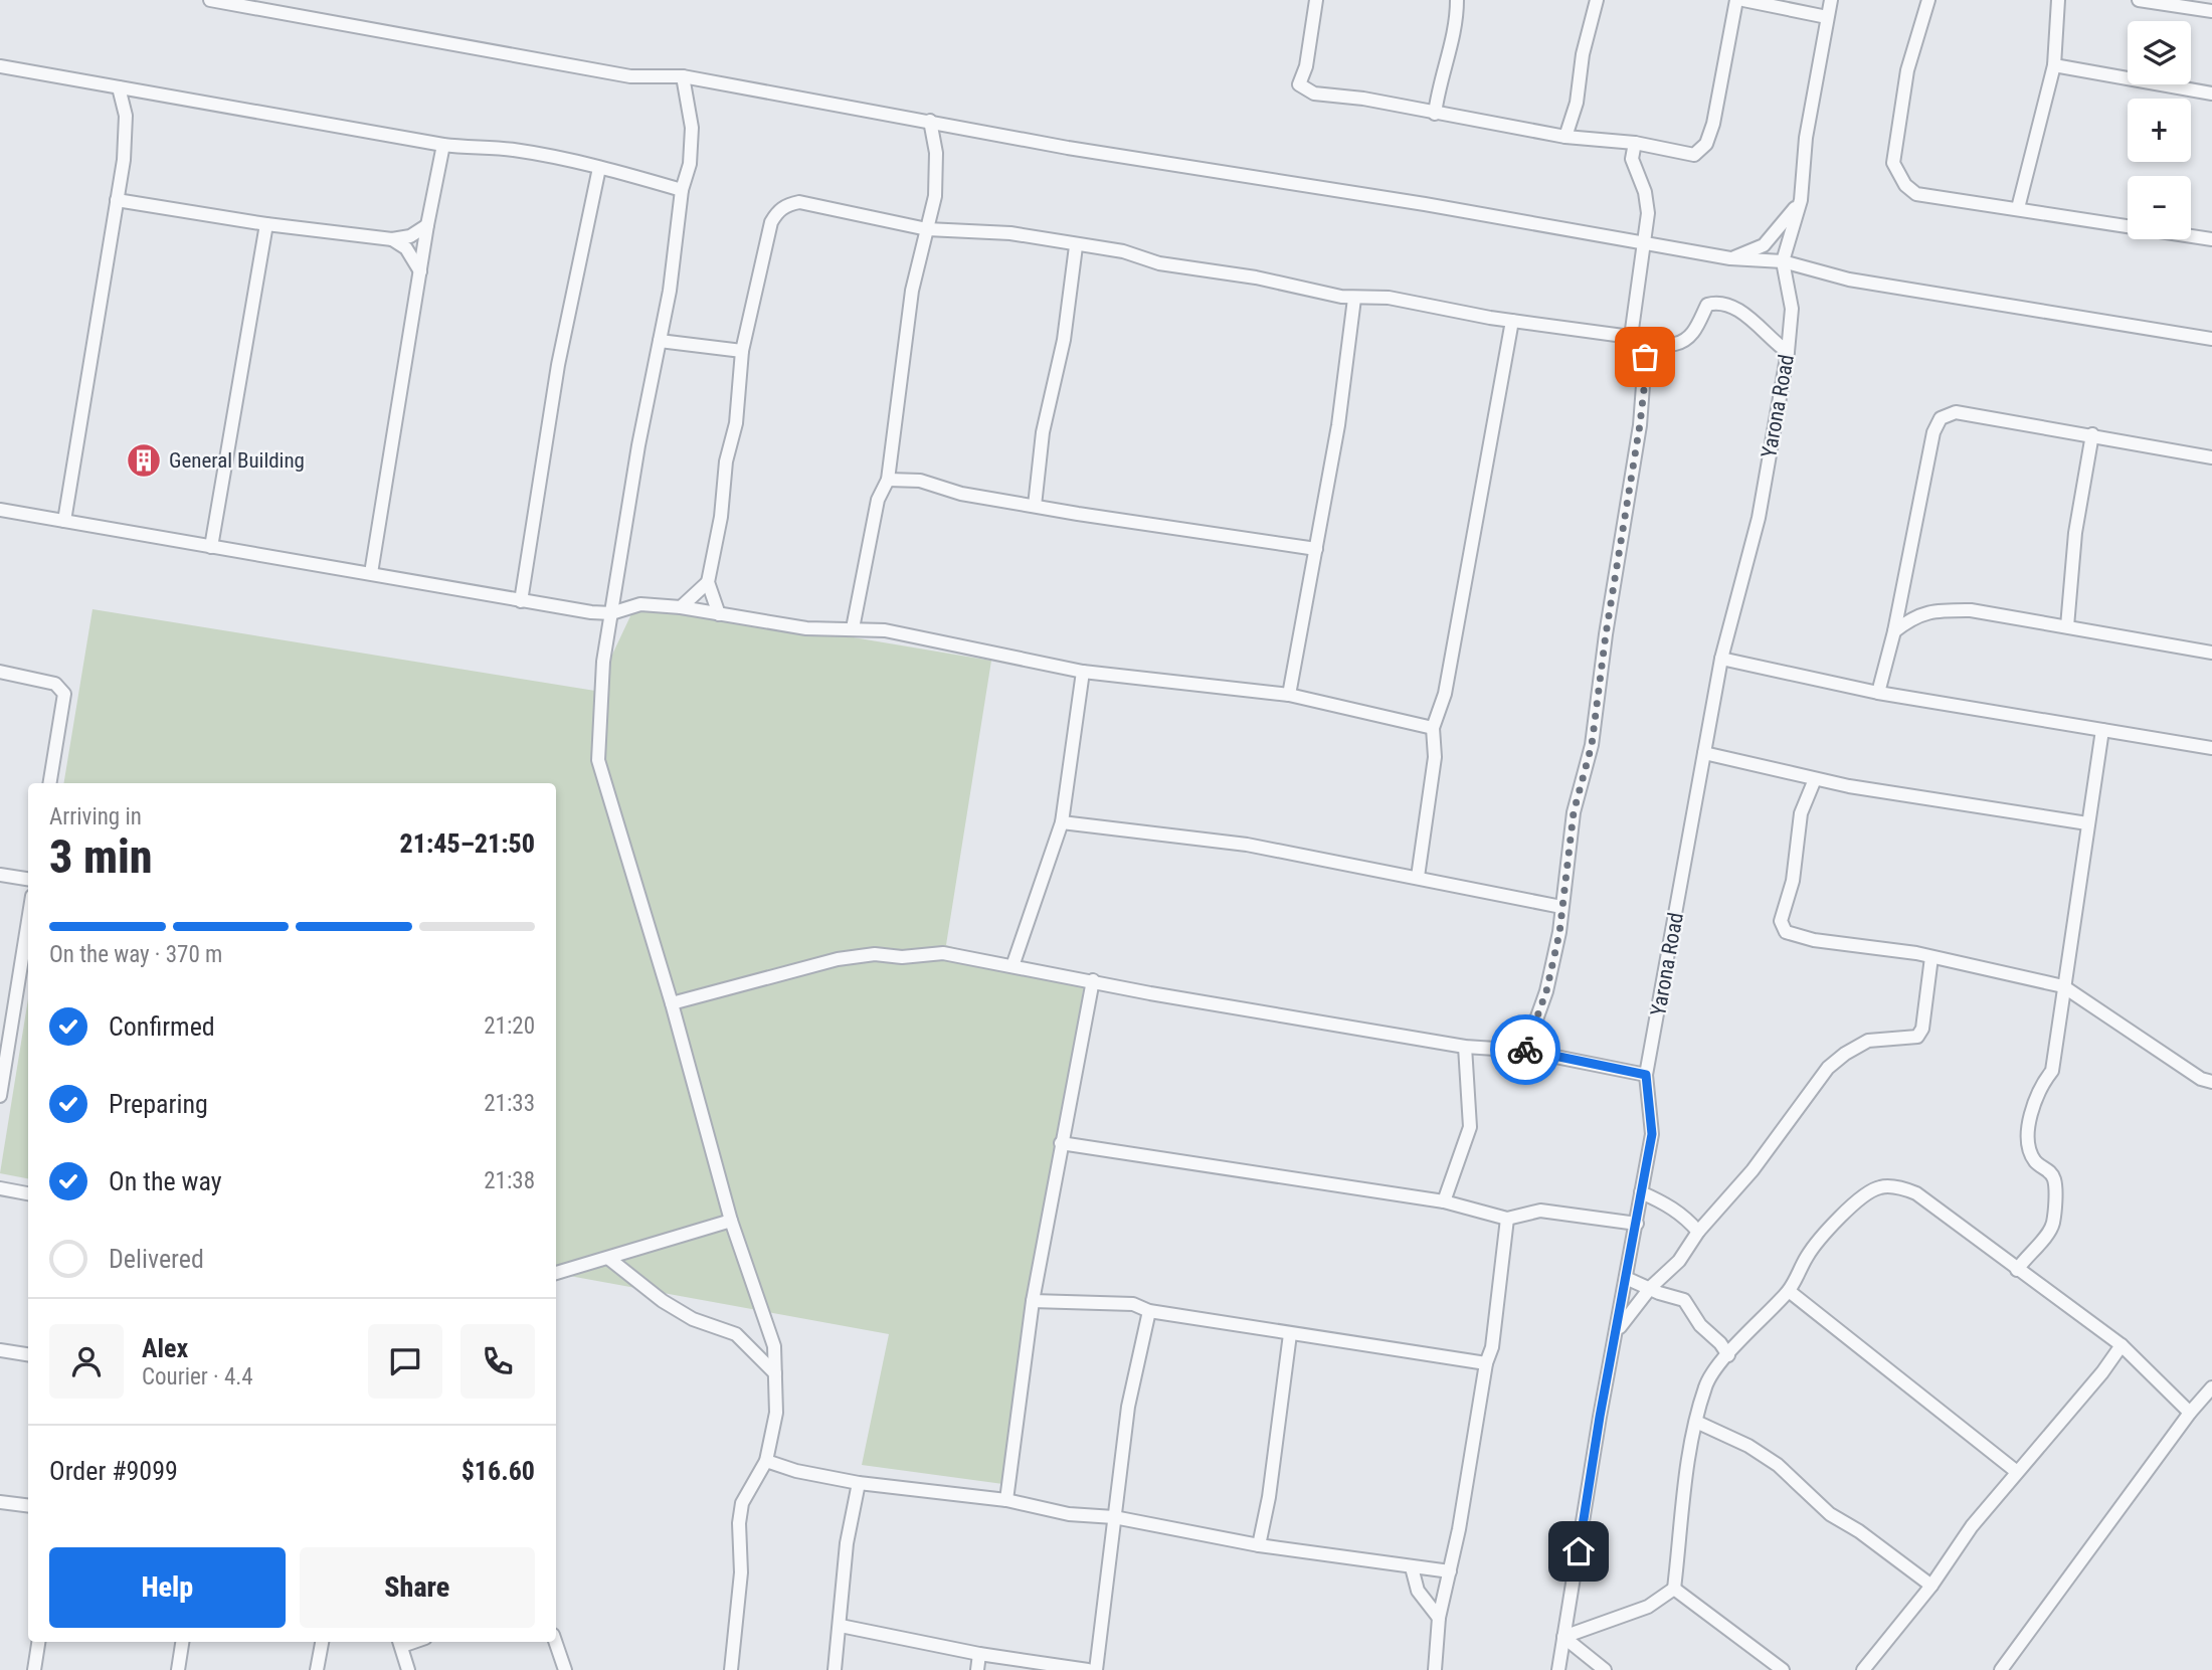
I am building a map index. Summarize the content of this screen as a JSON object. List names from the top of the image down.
{
  "streets": {
    "street": ["Yarona Road"]
  },
  "places": {
    "building": ["General Building"]
  },
  "page": {
    "map_buttons": ["+", "−"],
    "heading": ["3 min", "Arriving in", "21:45–21:50"],
    "panel": [
      "Alex",
      "Courier · 4.4",
      "Order #9099",
      "$16.60"
    ],
    "bar": "On the way · 370 m",
    "list": [
      ["Confirmed", "21:20"],
      ["Preparing", "21:33"],
      ["On the way", "21:38"],
      "Delivered"
    ],
    "buttons": ["Help", "Share"]
  }
}
